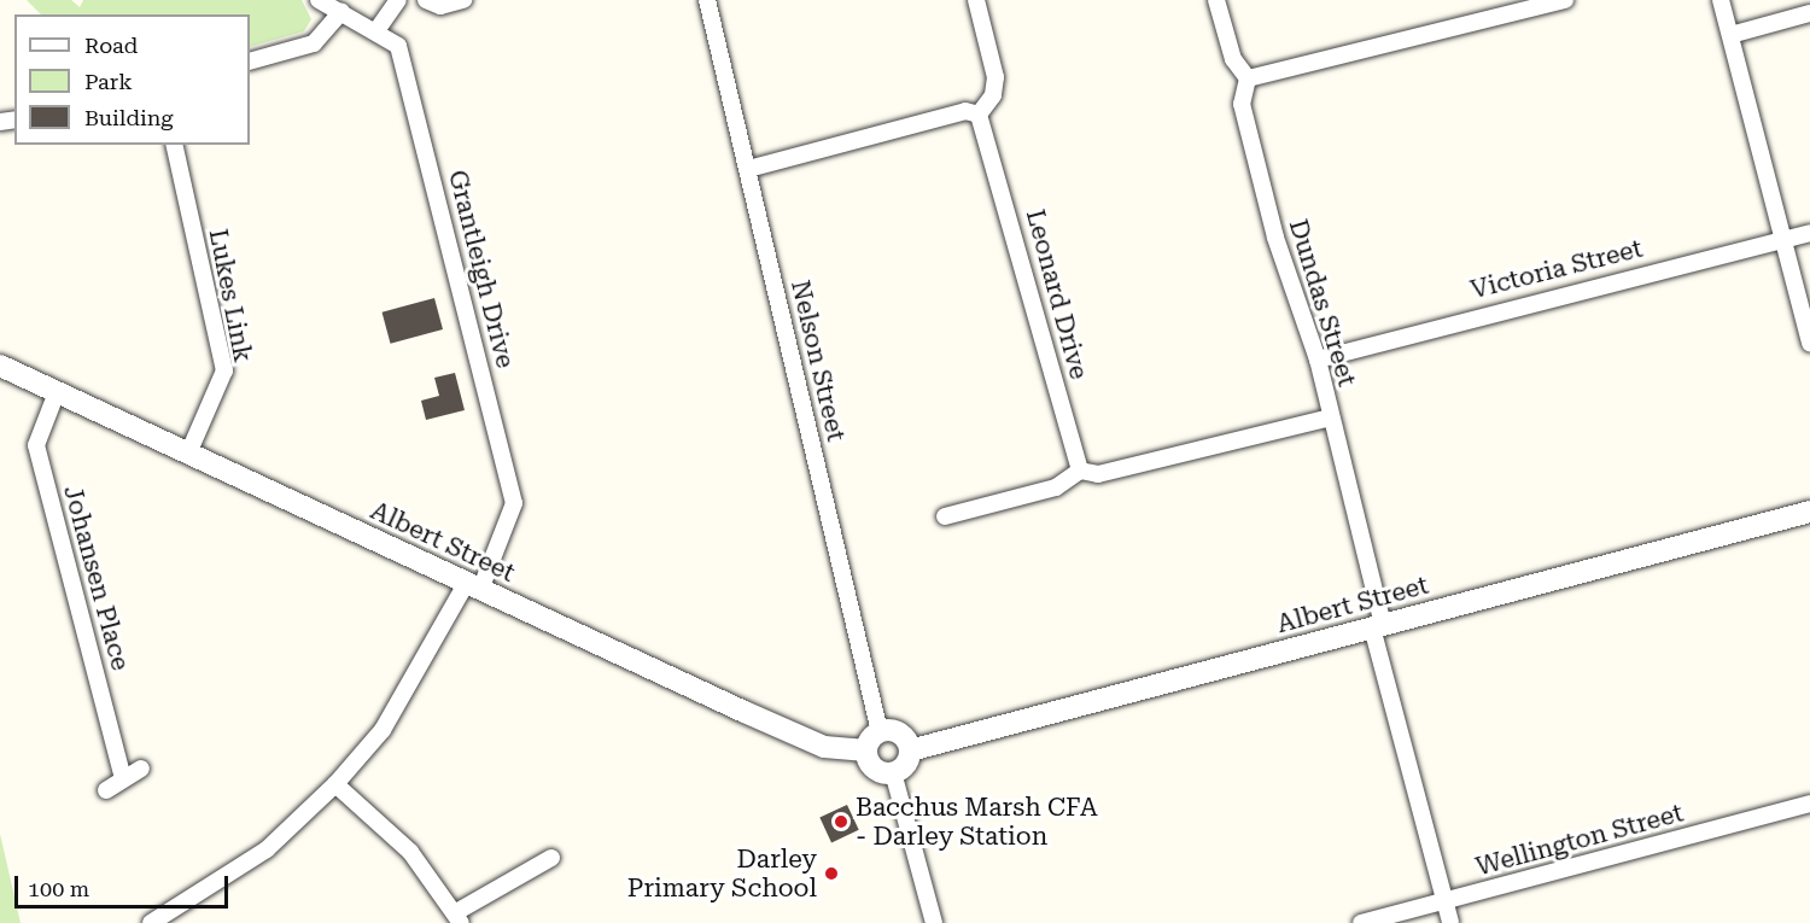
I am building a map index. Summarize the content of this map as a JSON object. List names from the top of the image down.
{
  "streets": {
    "street": [
      "Grantleigh Drive",
      "Victoria Street",
      "Leonard Drive",
      "Lukes Link",
      "Dundas Street",
      "Nelson Street",
      "Albert Street",
      "Johansen Place",
      "Wellington Street"
    ]
  },
  "crossings": [
    ["Grantleigh Drive", "Albert Street"],
    ["Victoria Street", "Dundas Street"],
    ["Lukes Link", "Albert Street"],
    ["Dundas Street", "Albert Street"],
    ["Dundas Street", "Wellington Street"],
    ["Nelson Street", "Albert Street"],
    ["Albert Street", "Johansen Place"]
  ],
  "places": ["Bacchus Marsh CFA - Darley Station", "Darley Primary School"],
  "legend": ["Road", "Park", "Building"],
  "scale_bar": "100 m"
}
